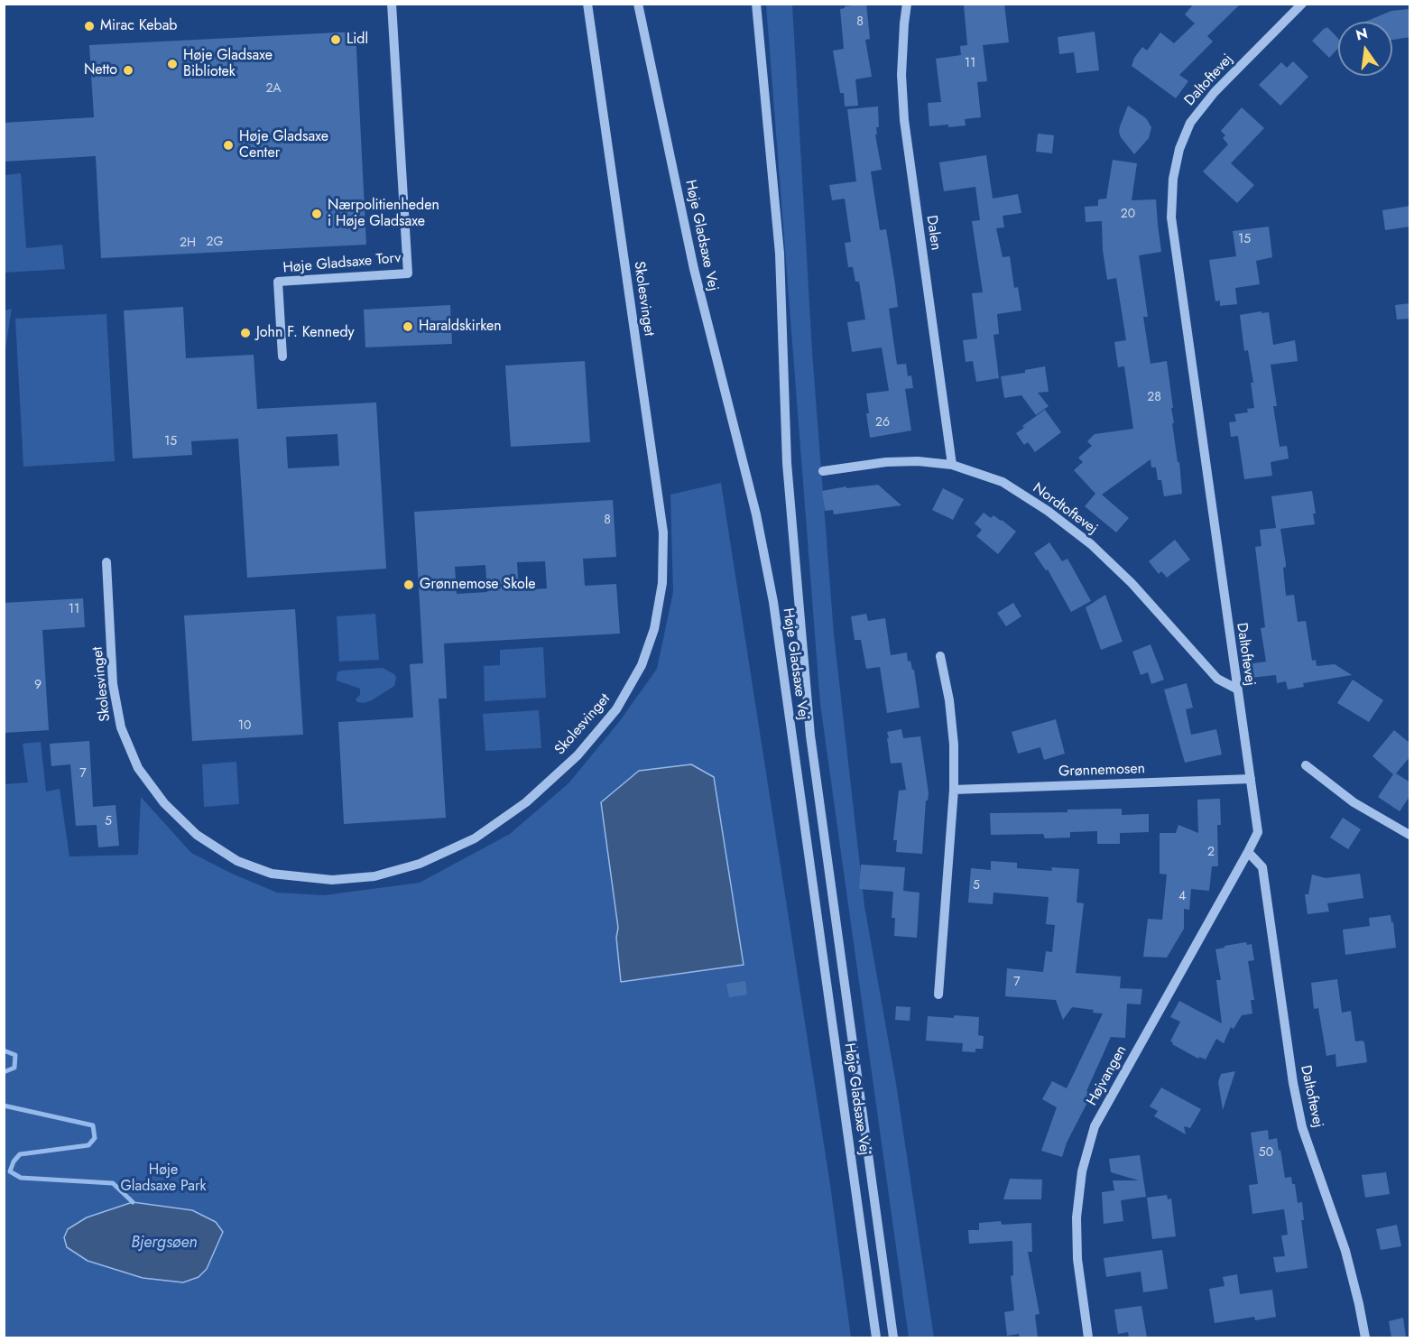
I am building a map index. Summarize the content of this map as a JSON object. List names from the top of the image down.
{
  "streets": {
    "street": [
      "Daltoftevej",
      "Dalen",
      "Høje Gladsaxe Vej",
      "Høje Gladsaxe Torv",
      "Skolesvinget",
      "Nordtoftevej",
      "Grønnemosen",
      "Højvangen"
    ]
  },
  "crossings": [
    ["Daltoftevej", "Nordtoftevej"],
    ["Daltoftevej", "Grønnemosen"],
    ["Daltoftevej", "Højvangen"],
    ["Dalen", "Nordtoftevej"]
  ],
  "water": ["Bjergsøen"],
  "parks": ["Høje Gladsaxe Park"],
  "places": [
    "Mirac Kebab",
    "Lidl",
    "Høje Gladsaxe Bibliotek",
    "Netto",
    "Høje Gladsaxe Center",
    "Nærpolitienheden i Høje Gladsaxe",
    "Haraldskirken",
    "John F. Kennedy",
    "Grønnemose Skole"
  ],
  "house_numbers": [
    "8",
    "11",
    "2A",
    "20",
    "15",
    "2G",
    "2H",
    "28",
    "26",
    "15",
    "8",
    "11",
    "9",
    "10",
    "7",
    "5",
    "2",
    "5",
    "4",
    "7",
    "50"
  ],
  "north": "top"
}
